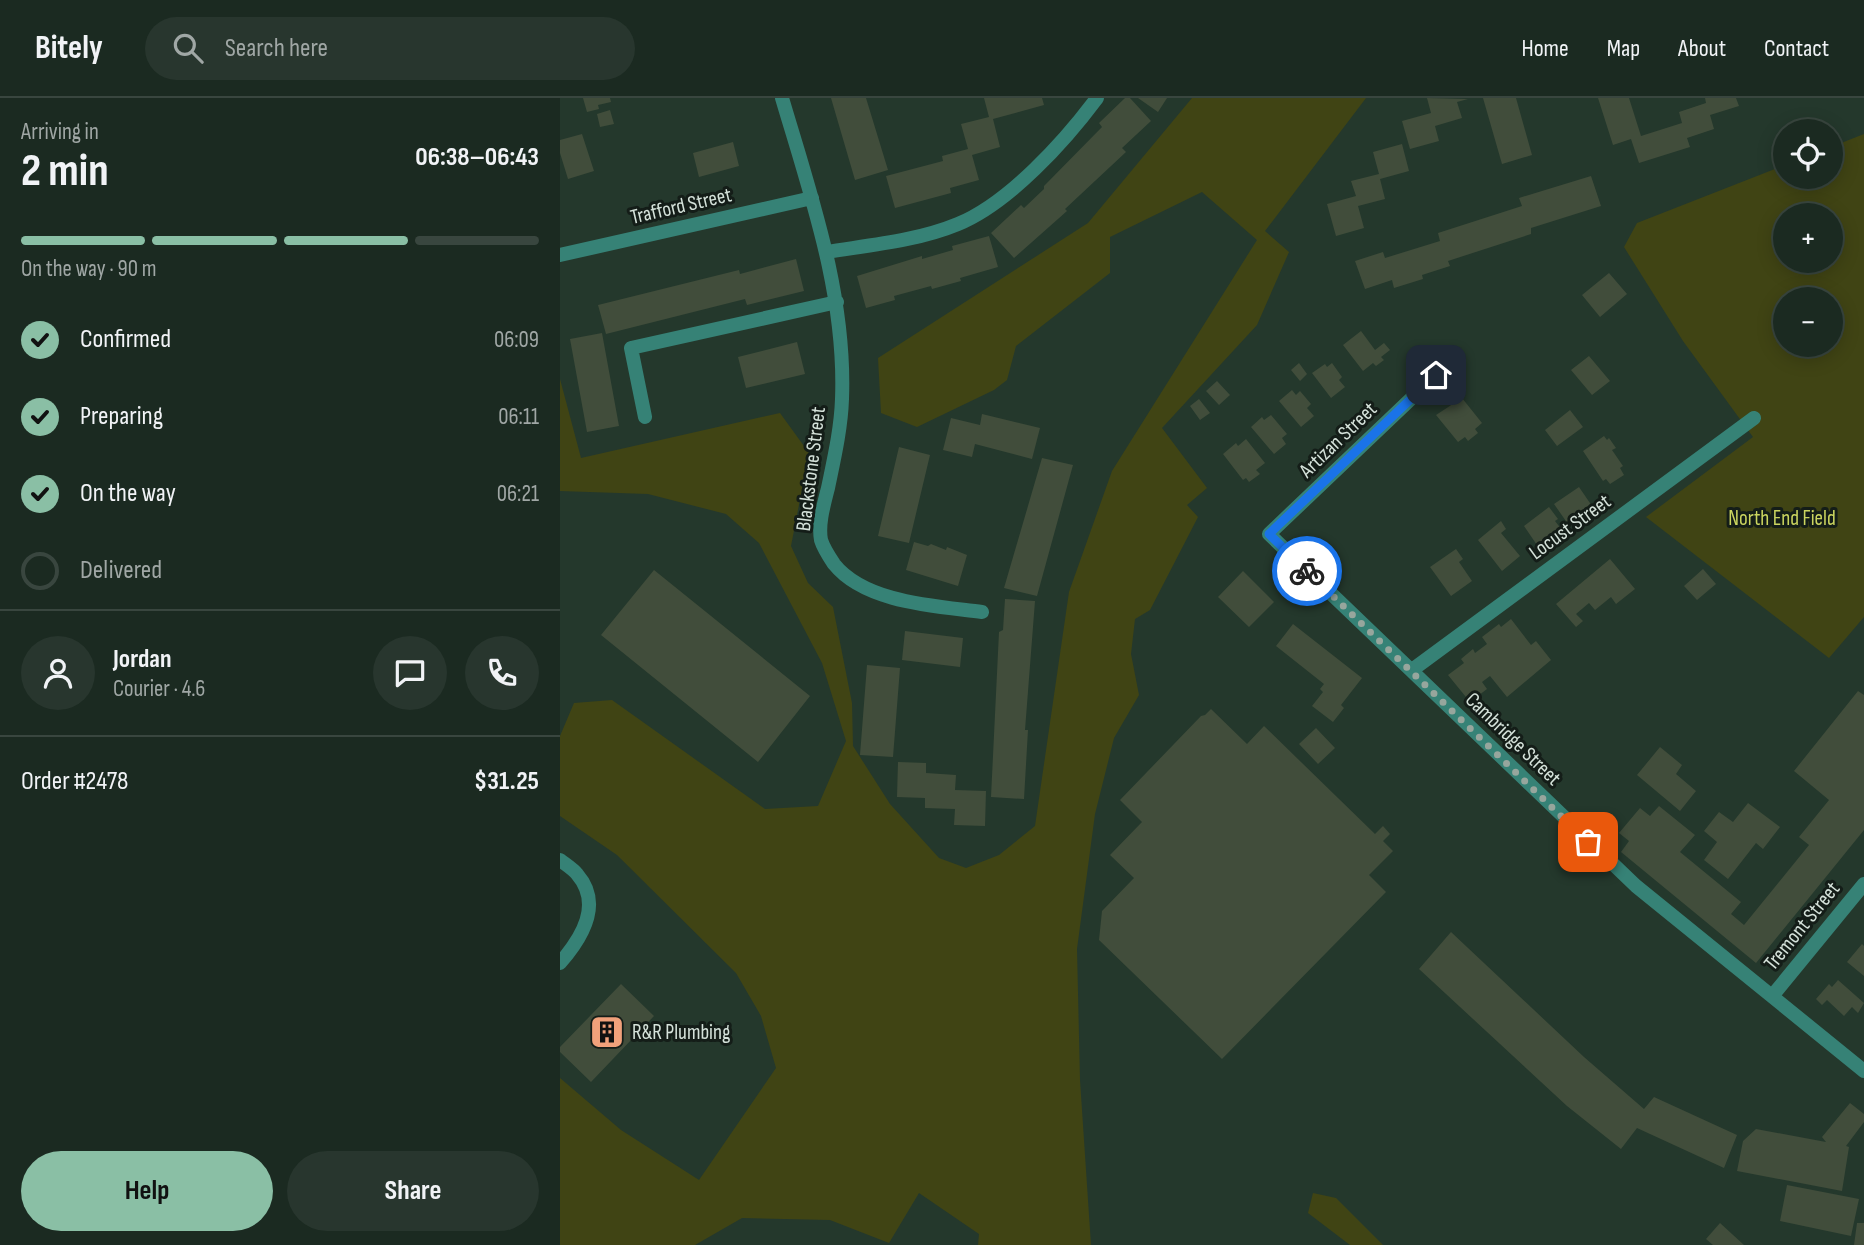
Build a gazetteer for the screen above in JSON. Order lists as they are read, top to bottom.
{
  "streets": {
    "street": [
      "Trafford Street",
      "Artizan Street",
      "Blackstone Street",
      "Locust Street",
      "Cambridge Street",
      "Tremont Street"
    ]
  },
  "crossings": [
    ["Trafford Street", "Blackstone Street"],
    ["Artizan Street", "Cambridge Street"],
    ["Locust Street", "Cambridge Street"],
    ["Cambridge Street", "Tremont Street"]
  ],
  "parks": ["North End Field"],
  "places": {
    "building": ["R&R Plumbing"]
  },
  "page": {
    "header": "Bitely",
    "search": "Search here",
    "nav": [
      "Home",
      "Map",
      "About",
      "Contact"
    ],
    "heading": ["2 min", "Arriving in", "06:38–06:43"],
    "panel": [
      "Jordan",
      "Courier · 4.6",
      "Order #2478",
      "$31.25"
    ],
    "map_buttons": ["+", "−"],
    "bar": "On the way · 90 m",
    "list": [
      ["Confirmed", "06:09"],
      ["Preparing", "06:11"],
      ["On the way", "06:21"],
      "Delivered"
    ],
    "buttons": ["Help", "Share"]
  }
}
